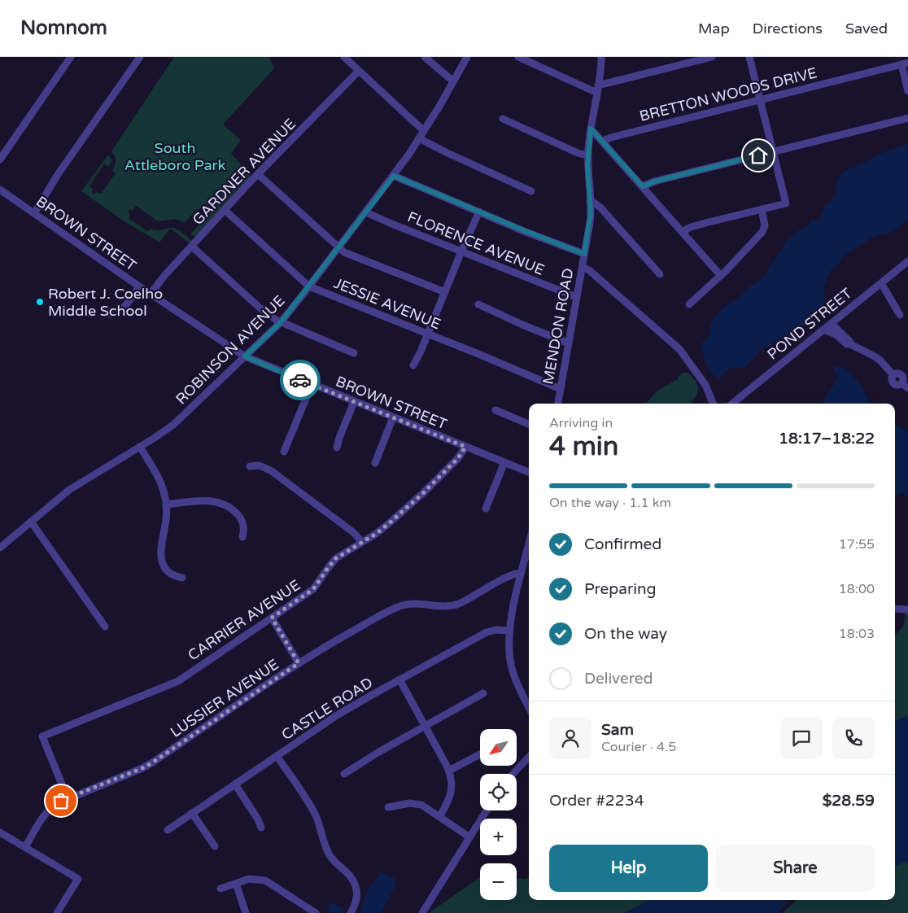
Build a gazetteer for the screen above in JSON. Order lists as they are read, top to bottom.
{
  "streets": {
    "street": [
      "BRETTON WOODS DRIVE",
      "GARDNER AVENUE",
      "BROWN STREET",
      "FLORENCE AVENUE",
      "JESSIE AVENUE",
      "POND STREET",
      "MENDON ROAD",
      "ROBINSON AVENUE",
      "CARRIER AVENUE",
      "LUSSIER AVENUE",
      "CASTLE ROAD"
    ]
  },
  "crossings": [
    ["GARDNER AVENUE", "BROWN STREET"],
    ["GARDNER AVENUE", "JESSIE AVENUE"],
    ["BROWN STREET", "ROBINSON AVENUE"],
    ["BROWN STREET", "CARRIER AVENUE"],
    ["FLORENCE AVENUE", "MENDON ROAD"],
    ["FLORENCE AVENUE", "ROBINSON AVENUE"],
    ["JESSIE AVENUE", "MENDON ROAD"],
    ["JESSIE AVENUE", "ROBINSON AVENUE"],
    ["CARRIER AVENUE", "LUSSIER AVENUE"]
  ],
  "parks": ["South Attleboro Park"],
  "places": ["Robert J. Coelho Middle School"],
  "north": "bottom left",
  "page": {
    "header": "Nomnom",
    "nav": ["Map", "Directions", "Saved"],
    "heading": ["4 min", "Arriving in", "18:17–18:22"],
    "panel": [
      "Sam",
      "Courier · 4.5",
      "Order #2234",
      "$28.59"
    ],
    "bar": "On the way · 1.1 km",
    "list": [
      ["Confirmed", "17:55"],
      ["Preparing", "18:00"],
      ["On the way", "18:03"],
      "Delivered"
    ],
    "map_buttons": ["+", "−"],
    "buttons": ["Help", "Share"]
  }
}
